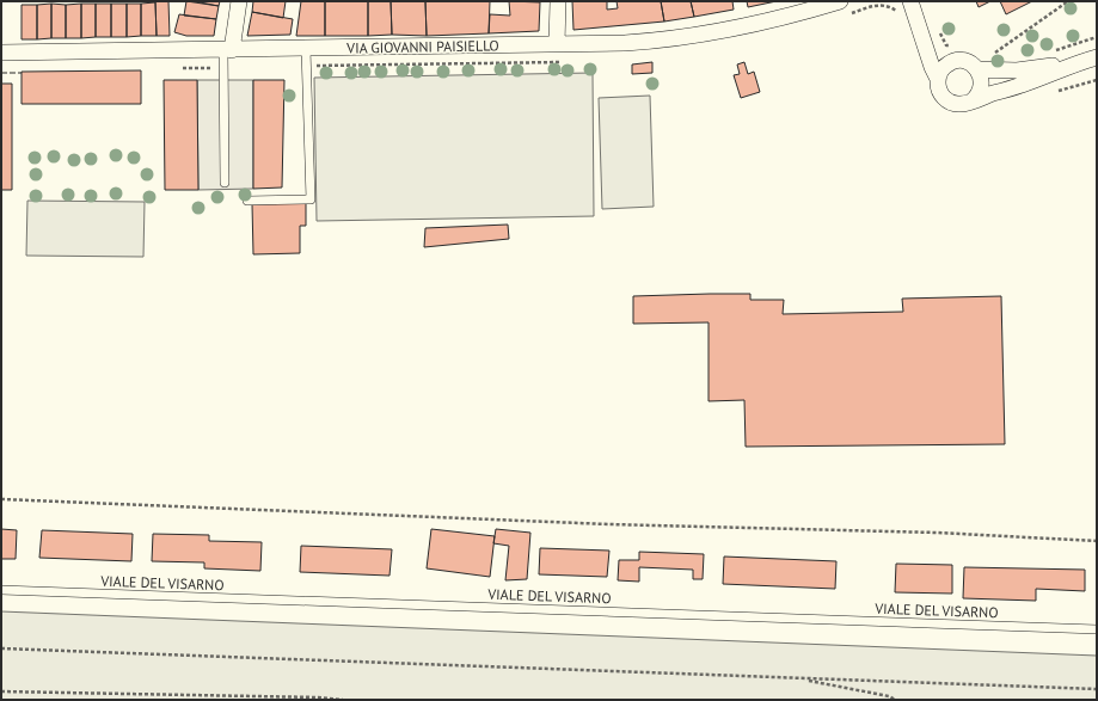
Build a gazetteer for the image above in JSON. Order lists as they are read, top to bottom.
{
  "streets": {
    "street": ["VIA GIOVANNI PAISIELLO"],
    "lane": ["VIALE DEL VISARNO"]
  }
}
